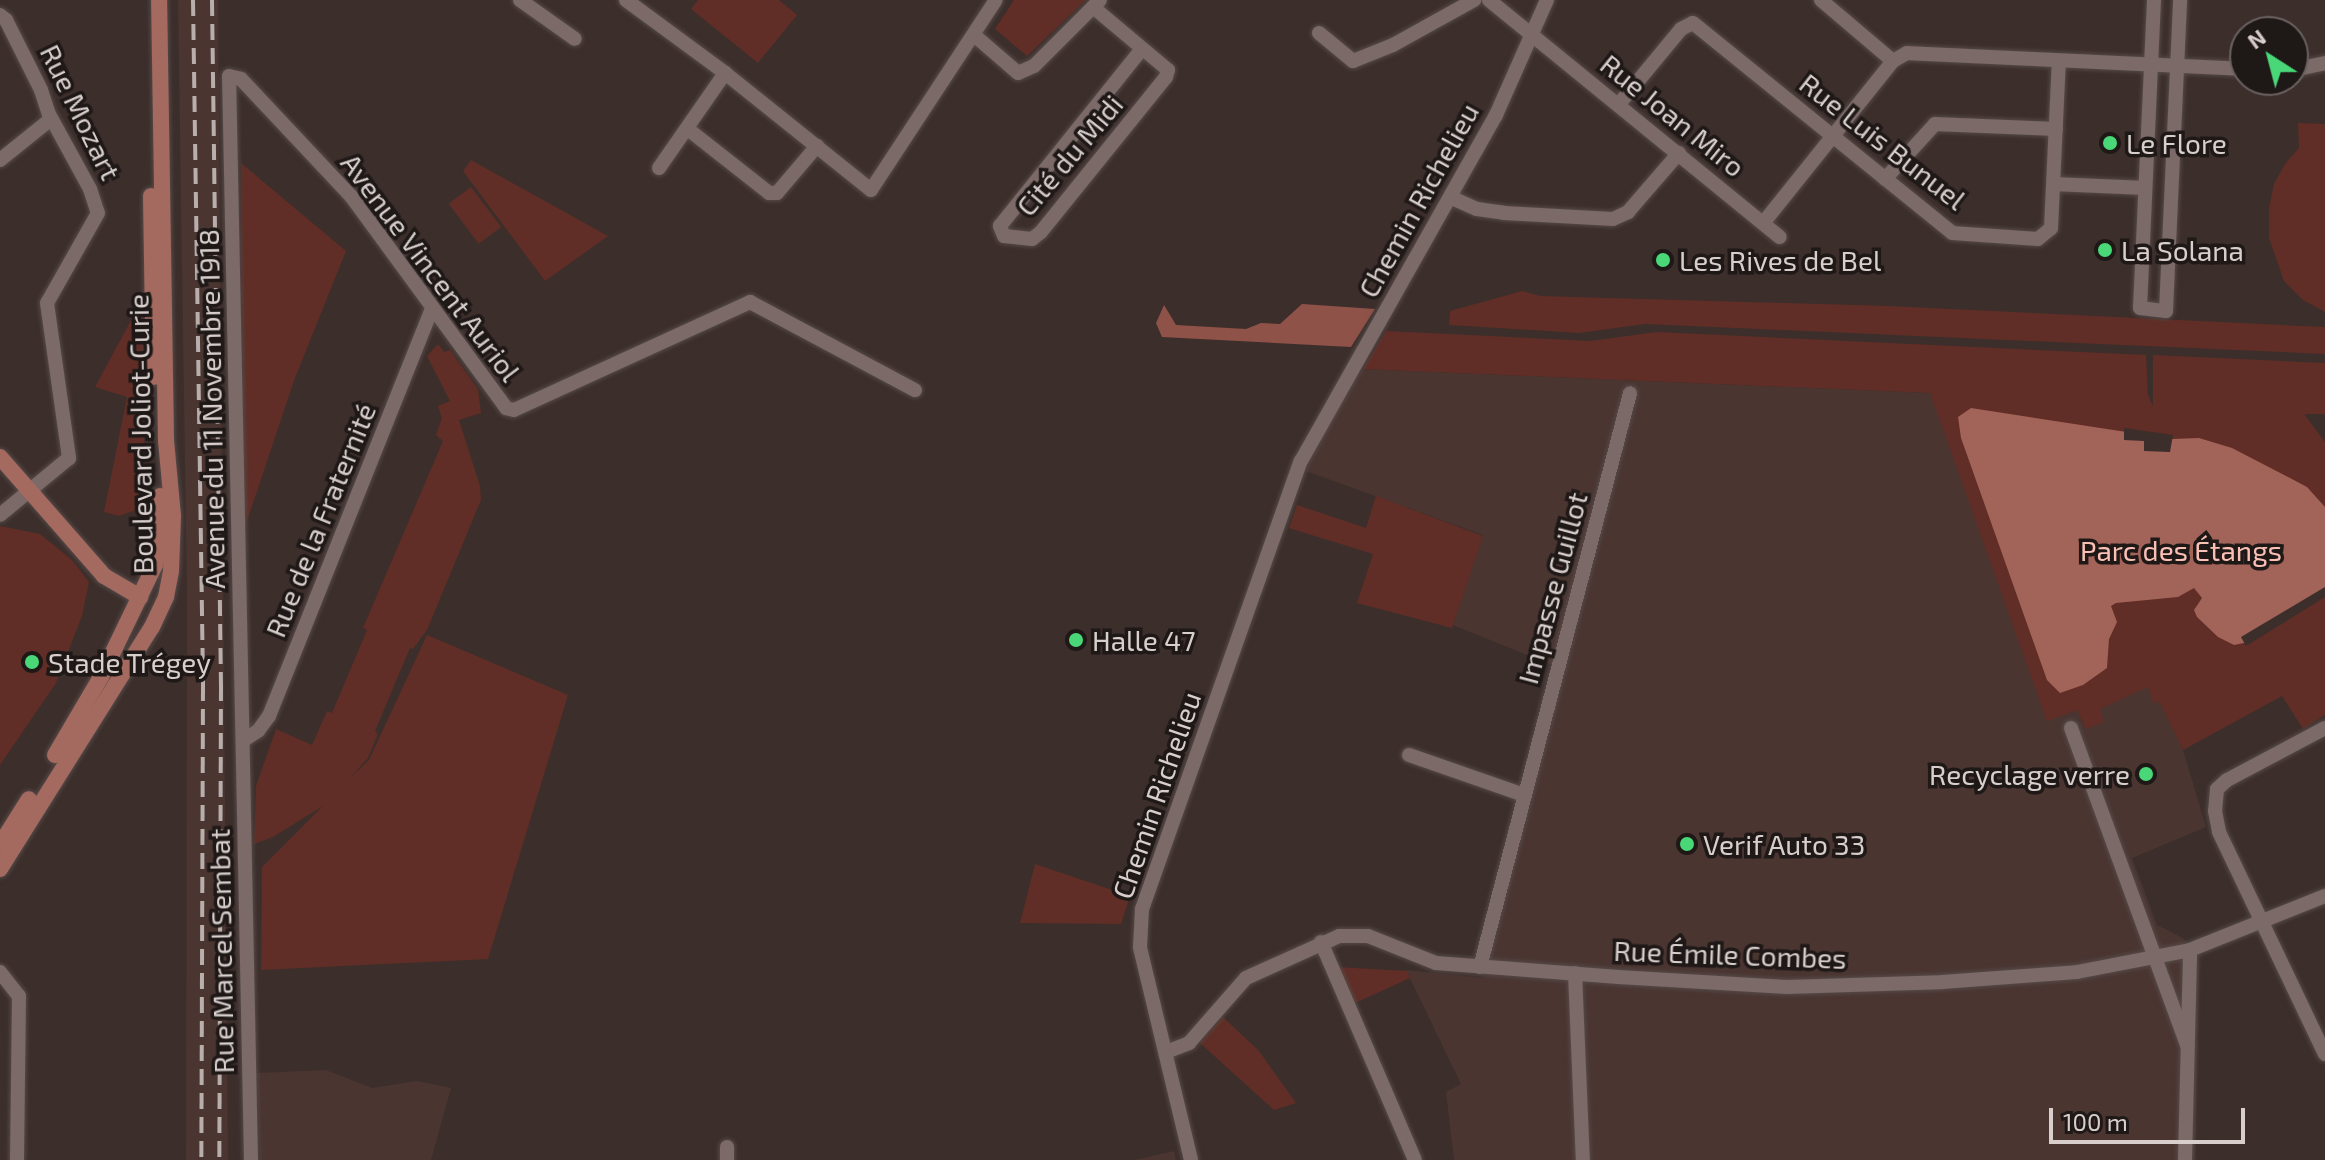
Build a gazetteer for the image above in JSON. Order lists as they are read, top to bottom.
{
  "streets": {
    "main road": ["Boulevard Joliot-Curie"],
    "street": [
      "Rue Mozart",
      "Rue Joan Miro",
      "Rue Luis Bunuel",
      "Cité du Midi",
      "Chemin Richelieu",
      "Avenue Vincent Auriol",
      "Avenue du 11 Novembre 1918",
      "Rue de la Fraternité",
      "Impasse Guillot",
      "Rue Marcel Sembat",
      "Rue Émile Combes"
    ]
  },
  "crossings": [
    ["Rue Joan Miro", "Rue Luis Bunuel"],
    ["Rue Joan Miro", "Chemin Richelieu"],
    ["Chemin Richelieu", "Rue Émile Combes"],
    ["Avenue Vincent Auriol", "Avenue du 11 Novembre 1918"],
    ["Avenue Vincent Auriol", "Rue de la Fraternité"],
    ["Avenue du 11 Novembre 1918", "Rue de la Fraternité"],
    ["Avenue du 11 Novembre 1918", "Rue Marcel Sembat"],
    ["Rue de la Fraternité", "Rue Marcel Sembat"],
    ["Impasse Guillot", "Rue Émile Combes"]
  ],
  "parks": ["Parc des Étangs"],
  "places": [
    "Le Flore",
    "La Solana",
    "Les Rives de Bel",
    "Halle 47",
    "Stade Trégey",
    "Recyclage verre",
    "Verif Auto 33"
  ],
  "scale_bar": "100 m",
  "north": "top left"
}
